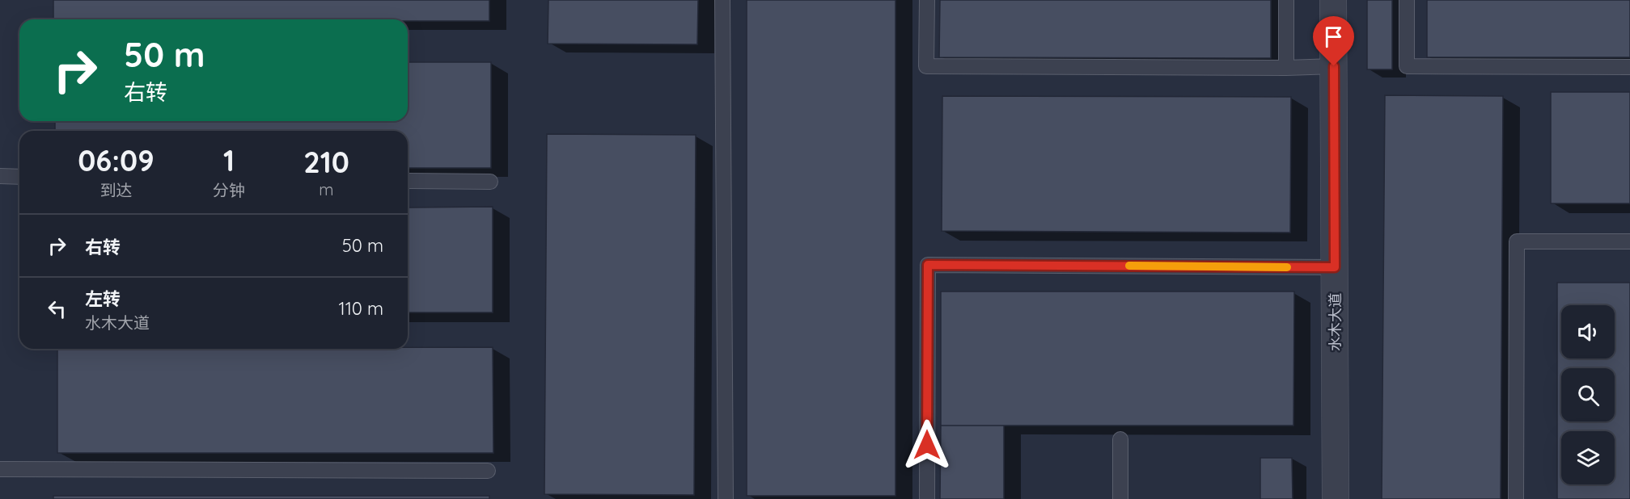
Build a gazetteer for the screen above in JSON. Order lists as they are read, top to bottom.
{
  "streets": {
    "street": ["水木大道"]
  },
  "page": {
    "turn": ["50 m", "右转"],
    "eta": [
      "06:09",
      "到达",
      "1",
      "分钟",
      "210",
      "m"
    ],
    "list": [
      {
        "name": "右转",
        "value": "50 m"
      },
      {
        "name": "左转",
        "note": "水木大道",
        "value": "110 m"
      }
    ]
  }
}
